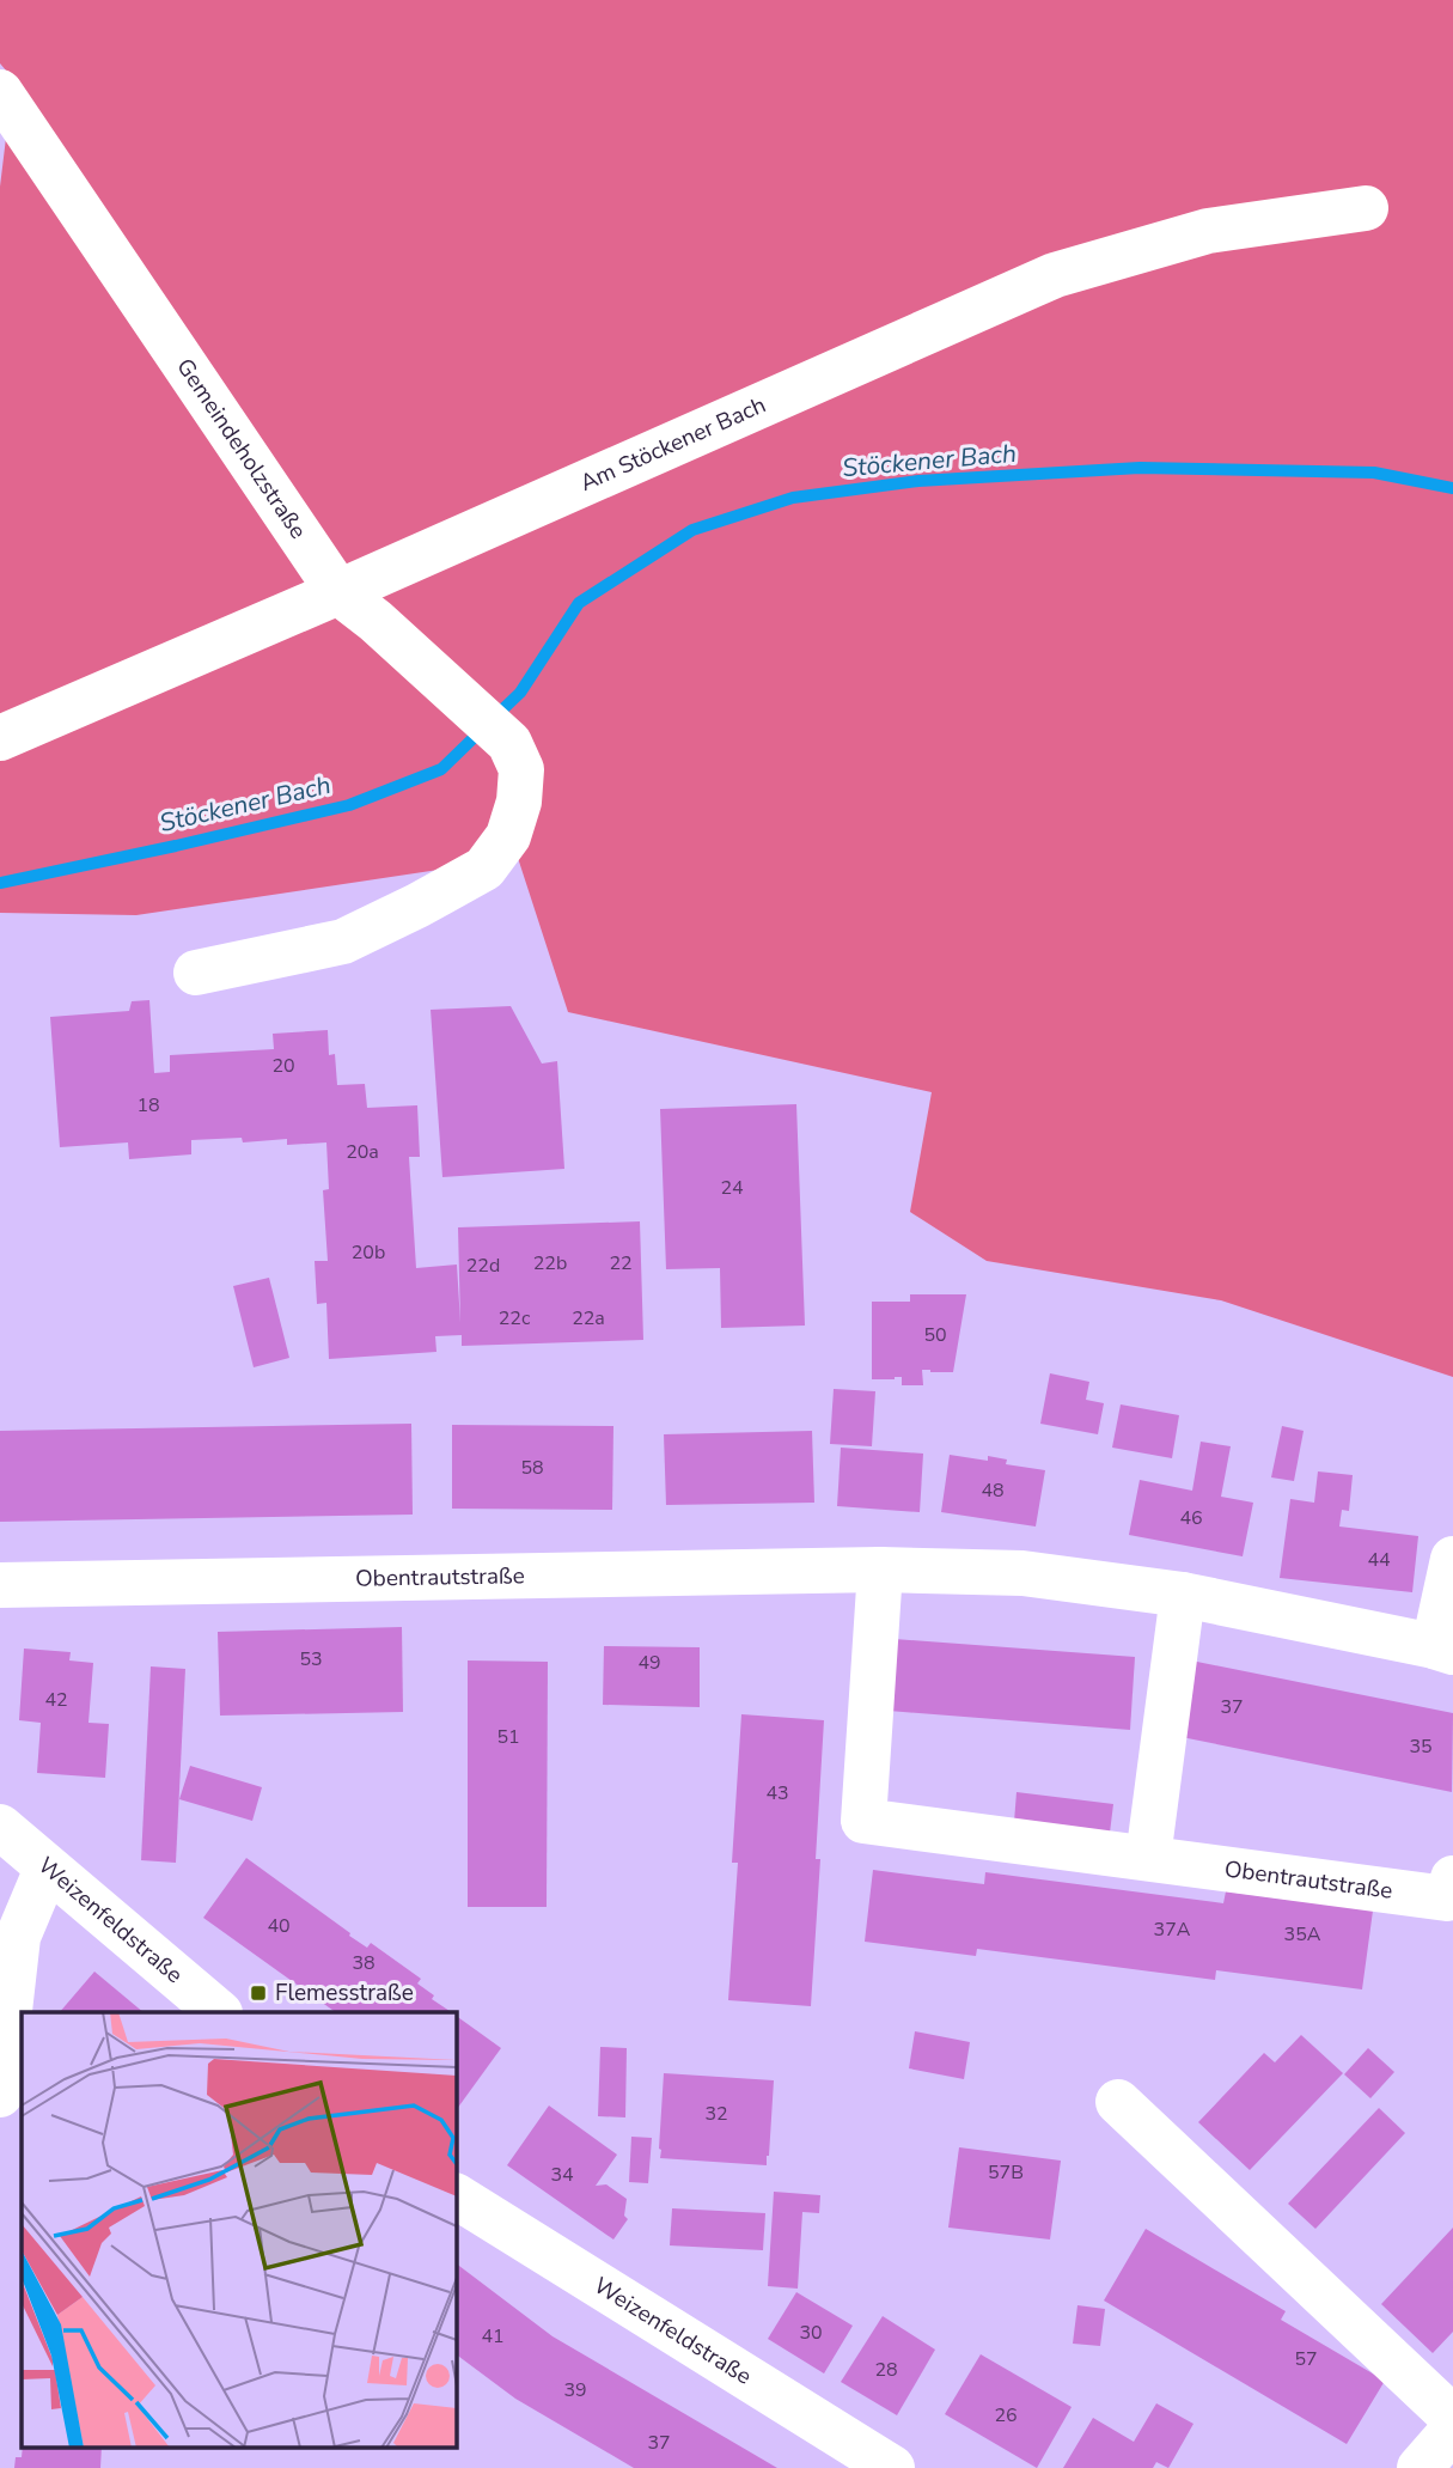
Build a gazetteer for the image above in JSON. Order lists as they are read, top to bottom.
{
  "streets": {
    "street": [
      "Am Stöckener Bach",
      "Gemeindeholzstraße",
      "Obentrautstraße",
      "Weizenfeldstraße"
    ]
  },
  "crossings": [
    ["Am Stöckener Bach", "Gemeindeholzstraße"]
  ],
  "water": ["Stöckener Bach"],
  "places": {
    "transit": ["Flemesstraße"]
  },
  "house_numbers": [
    "20",
    "18",
    "20a",
    "24",
    "20b",
    "22b",
    "22",
    "22d",
    "22c",
    "22a",
    "50",
    "58",
    "48",
    "46",
    "44",
    "53",
    "49",
    "42",
    "37",
    "51",
    "35",
    "43",
    "40",
    "37A",
    "35A",
    "38",
    "32",
    "57B",
    "34",
    "30",
    "41",
    "57",
    "28",
    "39",
    "26",
    "37"
  ]
}
